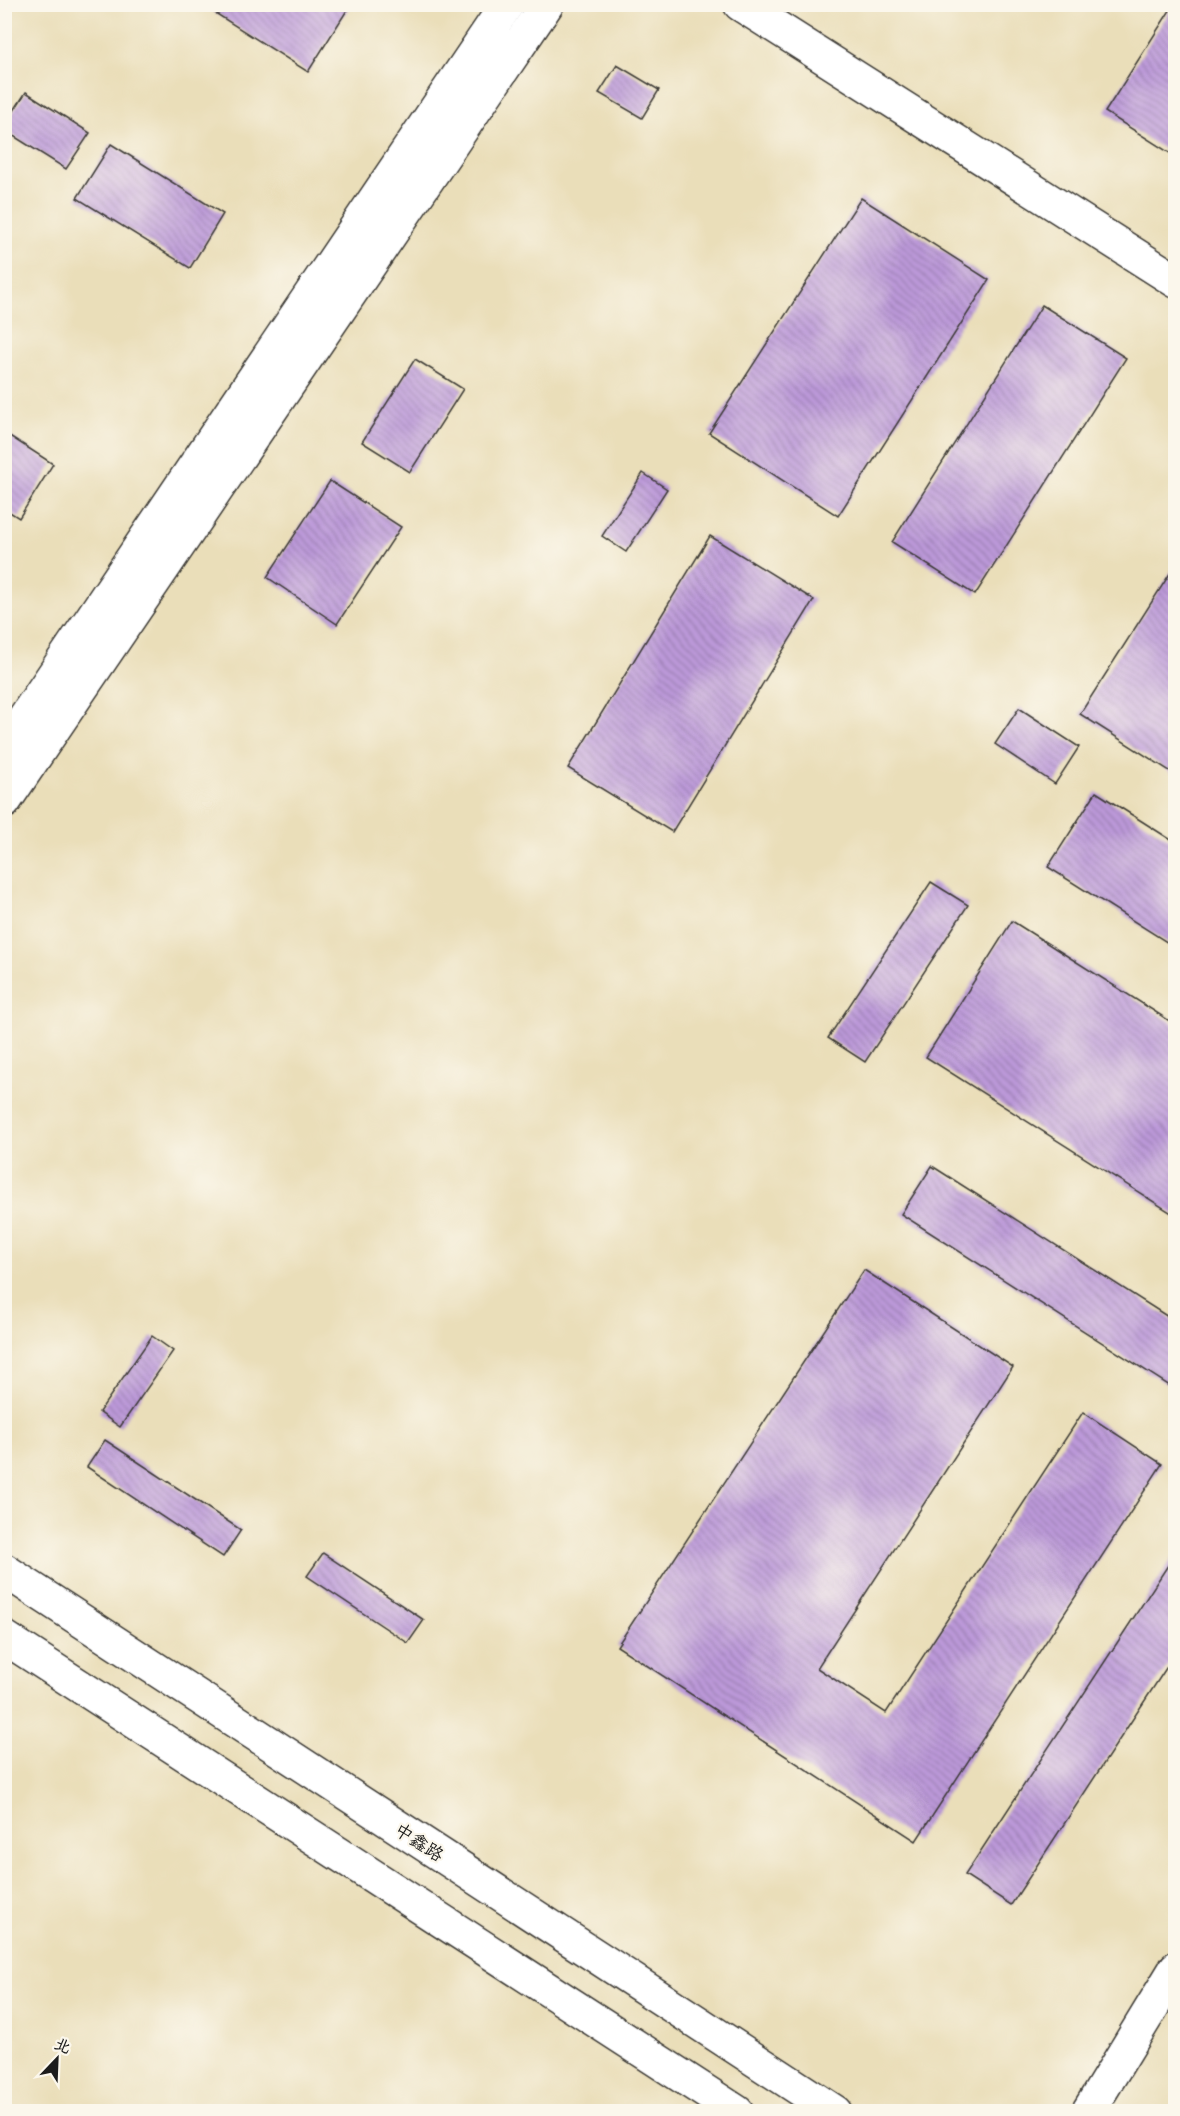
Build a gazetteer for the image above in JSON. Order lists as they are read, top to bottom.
{
  "streets": {
    "street": ["中鑫路"]
  },
  "north": "top right"
}
